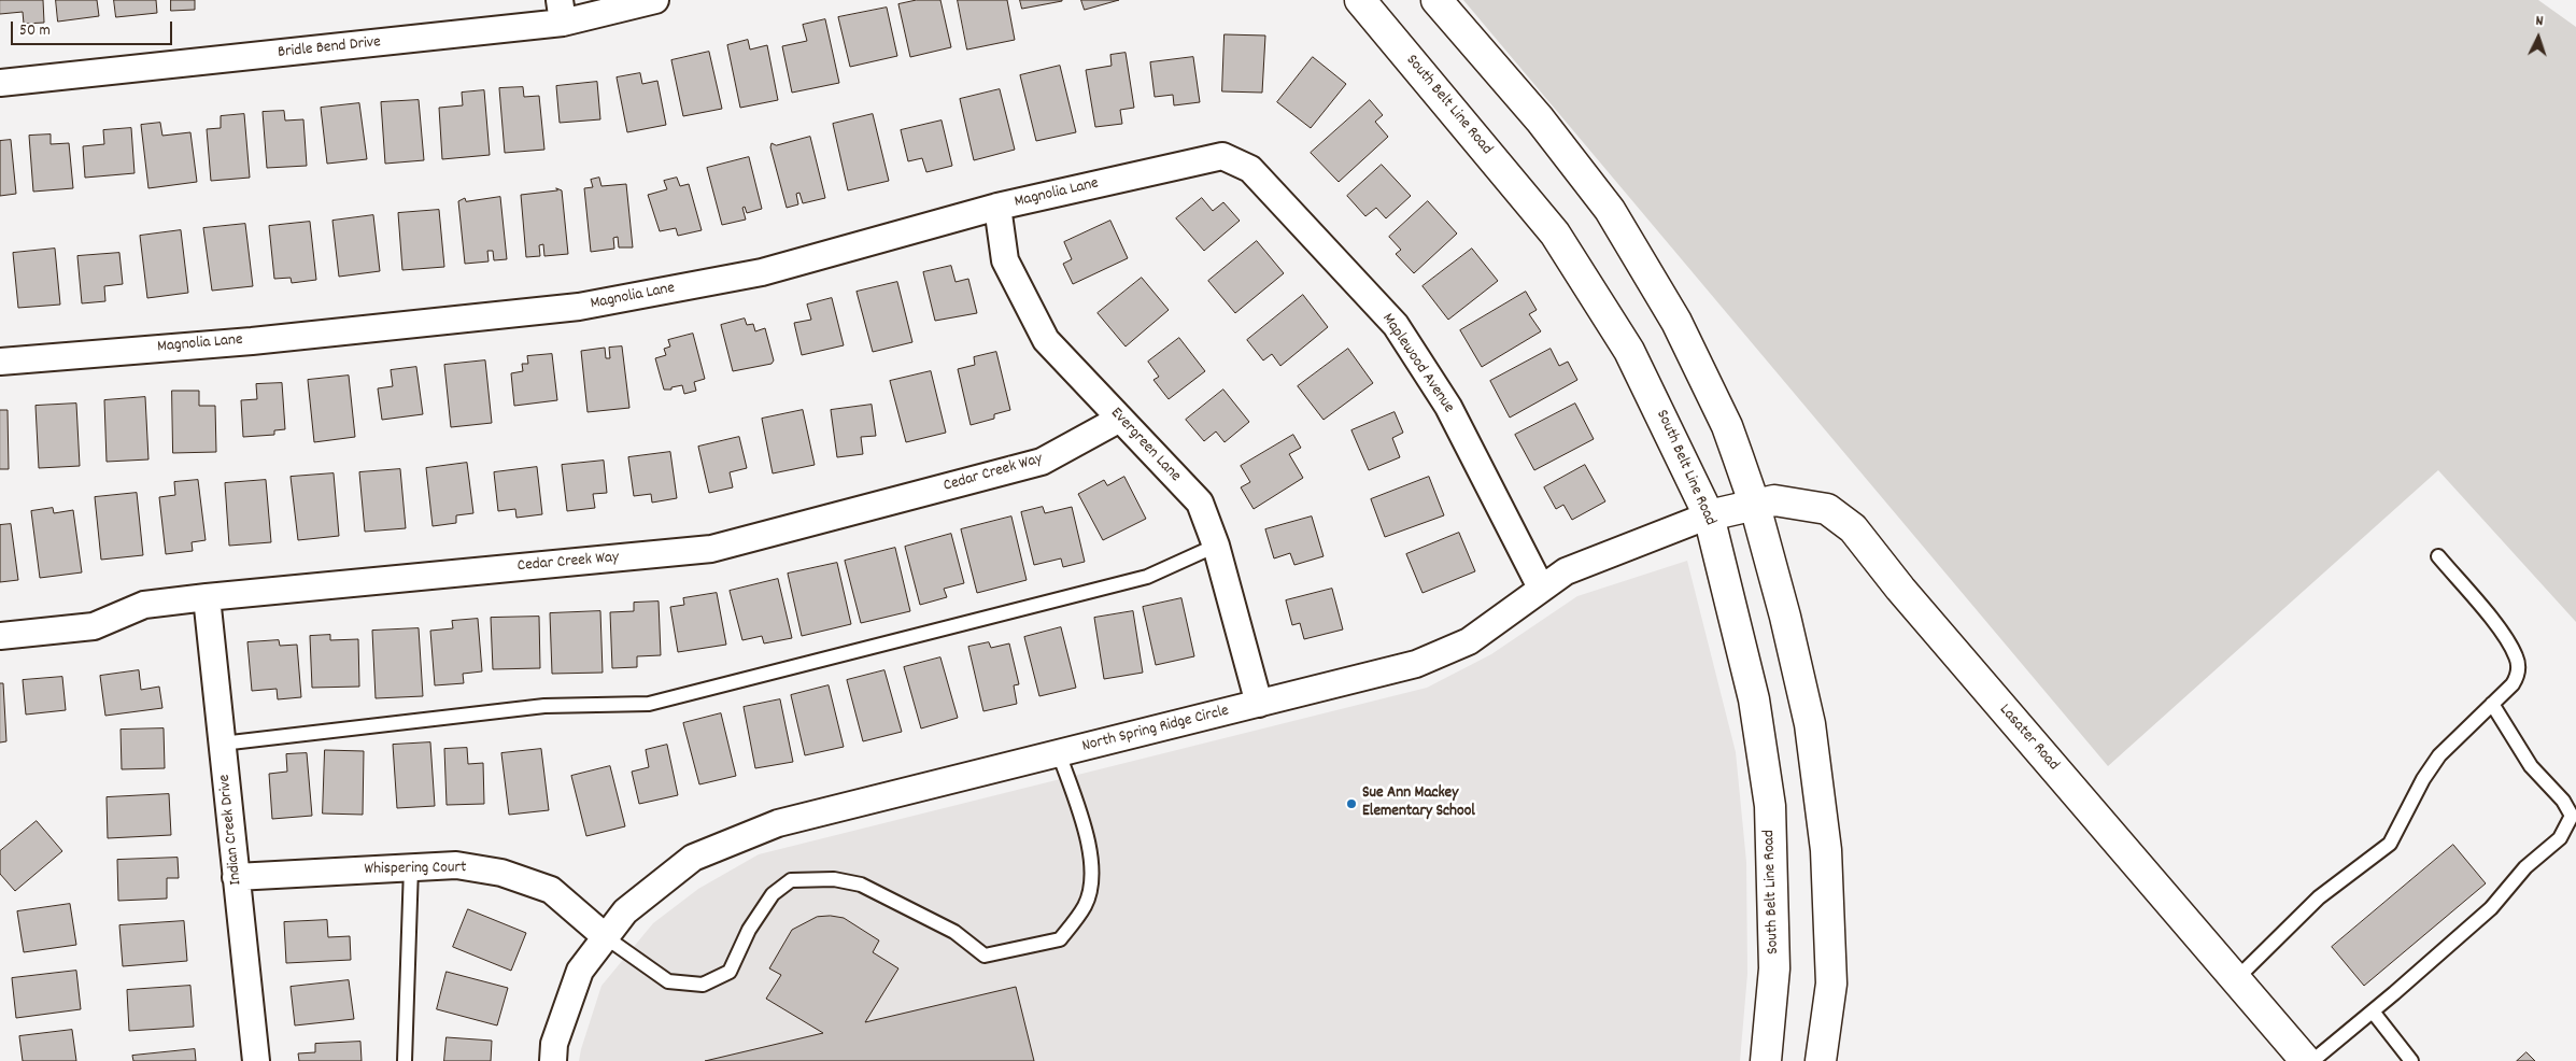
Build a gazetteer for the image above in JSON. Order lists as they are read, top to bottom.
{
  "streets": {
    "main road": ["South Belt Line Road", "Lasater Road"],
    "street": [
      "Bridle Bend Drive",
      "Magnolia Lane",
      "Maplewood Avenue",
      "Evergreen Lane",
      "Cedar Creek Way",
      "North Spring Ridge Circle",
      "Indian Creek Drive",
      "Whispering Court"
    ]
  },
  "crossings": [
    ["South Belt Line Road", "North Spring Ridge Circle"],
    ["South Belt Line Road", "Lasater Road"],
    ["Magnolia Lane", "Maplewood Avenue"],
    ["Magnolia Lane", "Evergreen Lane"],
    ["Maplewood Avenue", "North Spring Ridge Circle"],
    ["Evergreen Lane", "Cedar Creek Way"],
    ["Evergreen Lane", "North Spring Ridge Circle"],
    ["Cedar Creek Way", "Indian Creek Drive"],
    ["North Spring Ridge Circle", "Lasater Road"],
    ["North Spring Ridge Circle", "Whispering Court"],
    ["Indian Creek Drive", "Whispering Court"]
  ],
  "places": ["Sue Ann Mackey Elementary School"],
  "scale_bar": "50 m",
  "north": "top"
}
